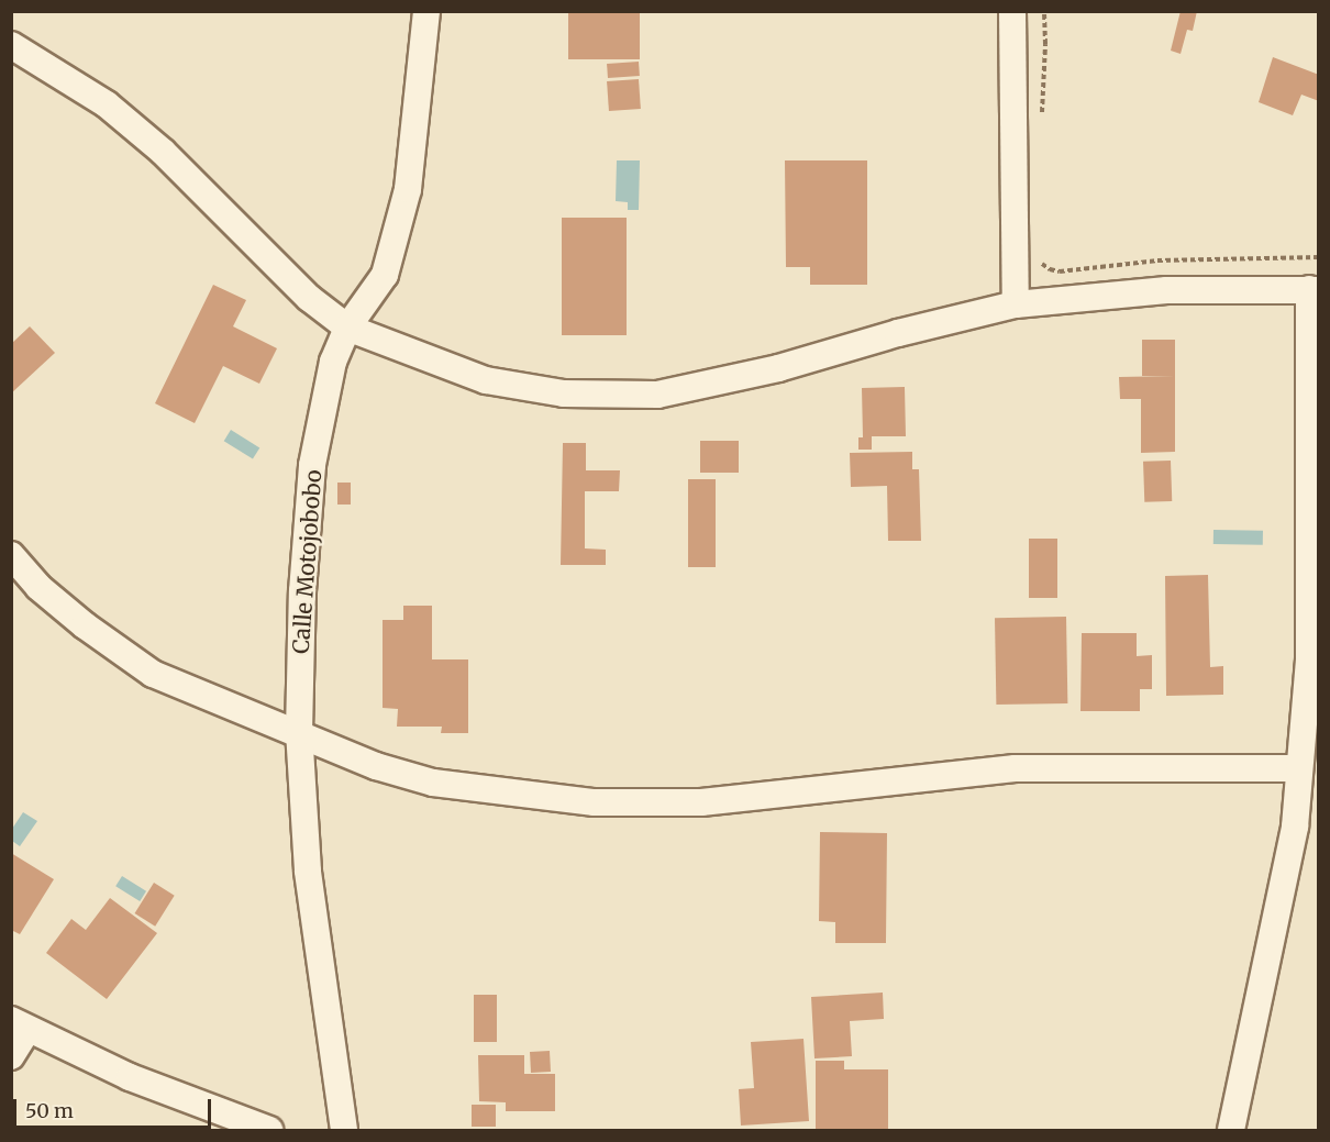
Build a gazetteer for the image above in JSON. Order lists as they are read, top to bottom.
{
  "streets": {
    "street": ["Calle Motojobobo"]
  },
  "scale_bar": "50 m"
}
